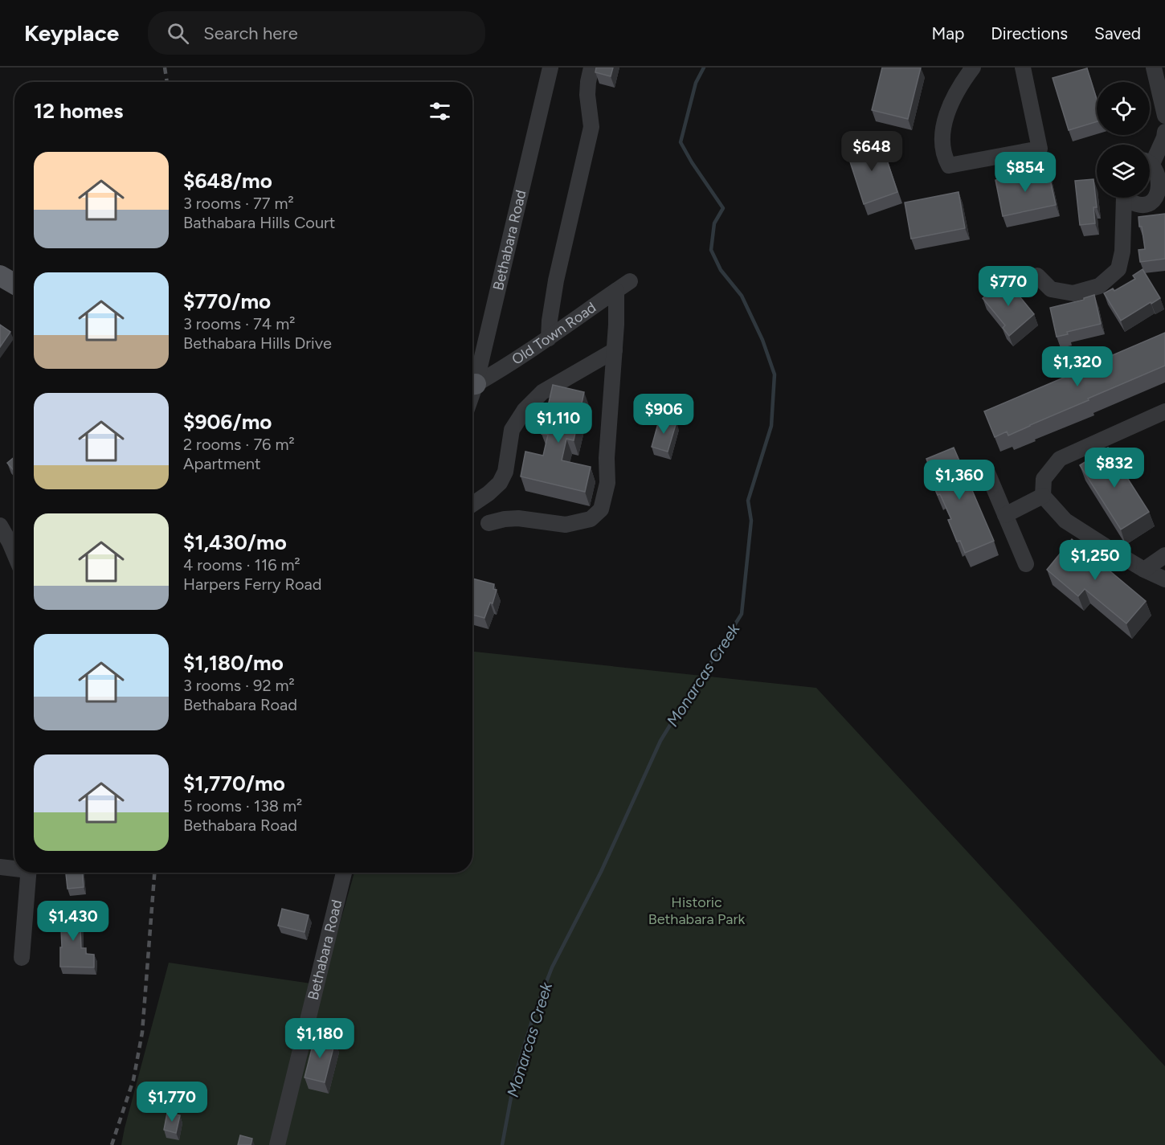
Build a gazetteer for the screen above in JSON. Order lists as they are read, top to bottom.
{
  "streets": {
    "street": ["Bethabara Road", "Old Town Road"]
  },
  "water": ["Monarcas Creek"],
  "parks": ["Historic Bethabara Park"],
  "page": {
    "header": "Keyplace",
    "search": "Search here",
    "nav": ["Map", "Directions", "Saved"],
    "heading": "12 homes",
    "price": [
      "$648",
      "$854",
      "$770",
      "$1,320",
      "$906",
      "$1,110",
      "$832",
      "$1,360",
      "$1,250",
      "$1,430",
      "$1,180",
      "$1,770"
    ],
    "list": [
      {
        "name": "$648/mo",
        "note": "3 rooms · 77 m² · Bathabara Hills Court"
      },
      {
        "name": "$770/mo",
        "note": "3 rooms · 74 m² · Bethabara Hills Drive"
      },
      {
        "name": "$906/mo",
        "note": "2 rooms · 76 m² · Apartment"
      },
      {
        "name": "$1,430/mo",
        "note": "4 rooms · 116 m² · Harpers Ferry Road"
      },
      {
        "name": "$1,180/mo",
        "note": "3 rooms · 92 m² · Bethabara Road"
      },
      {
        "name": "$1,770/mo",
        "note": "5 rooms · 138 m² · Bethabara Road"
      }
    ]
  }
}
